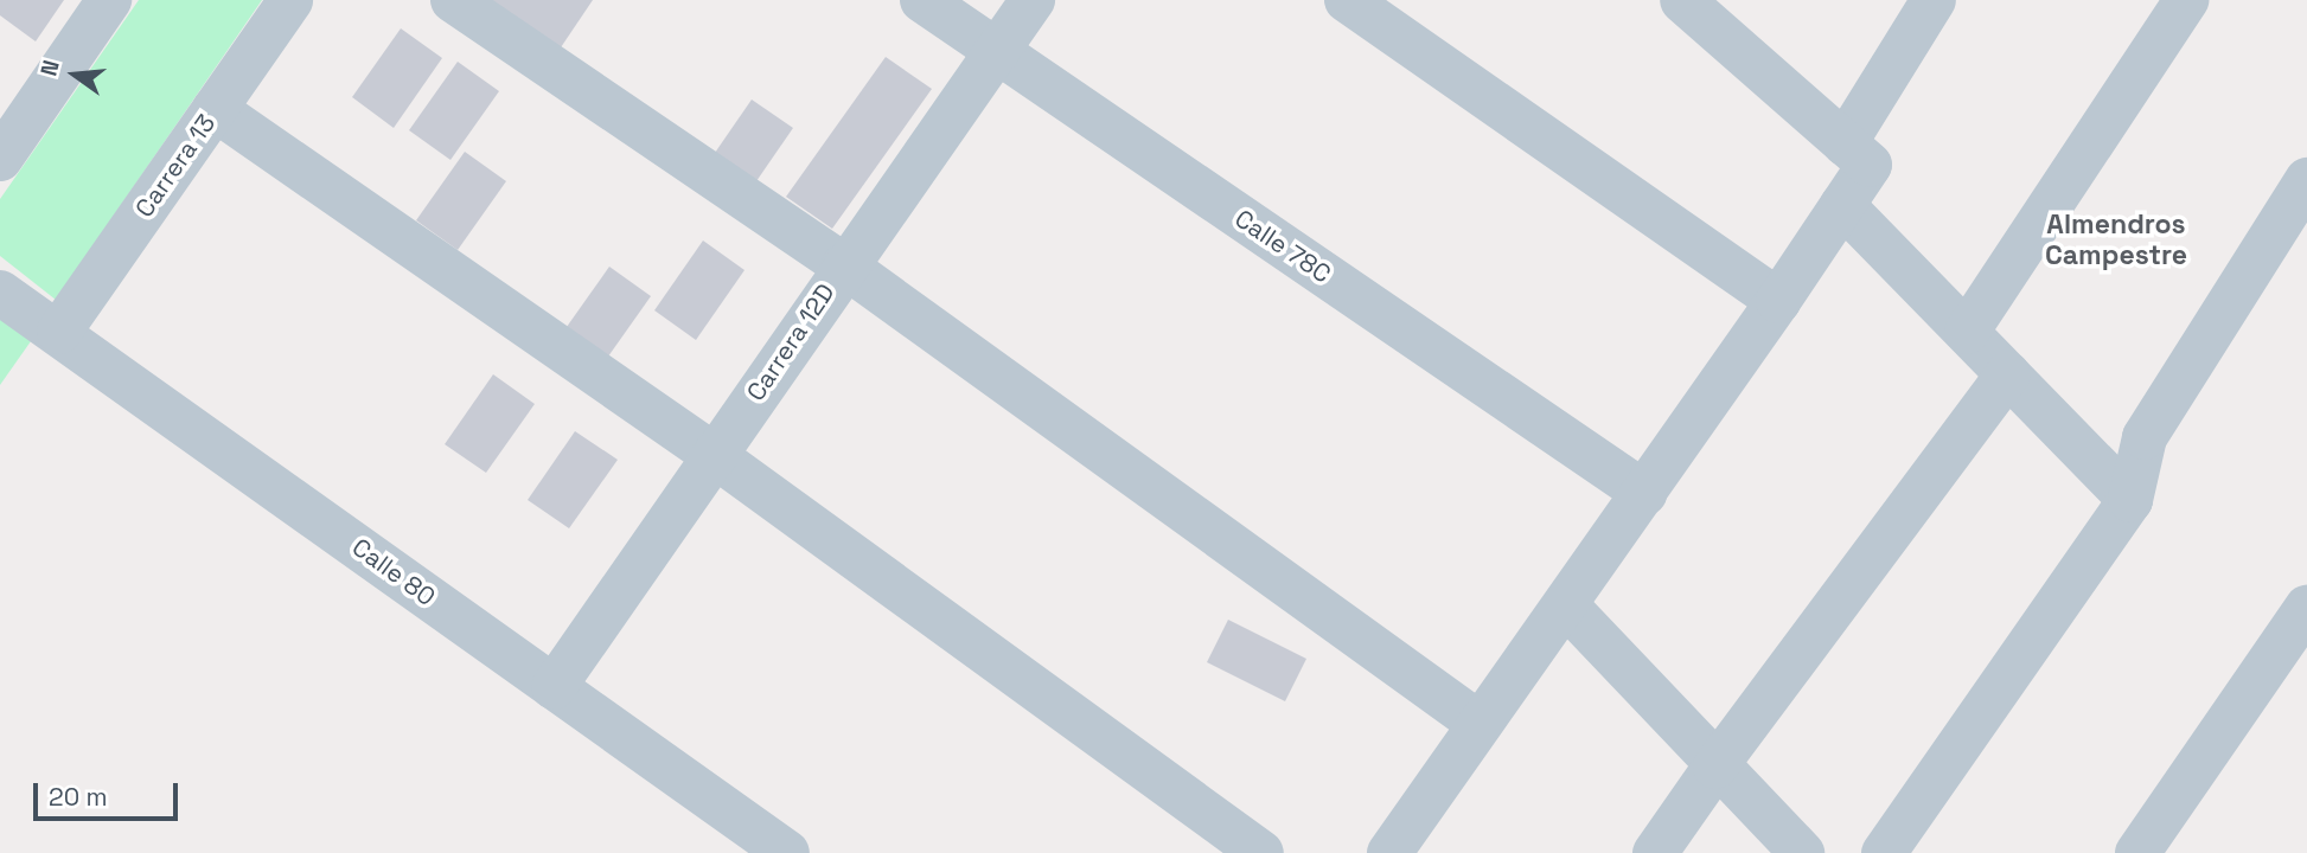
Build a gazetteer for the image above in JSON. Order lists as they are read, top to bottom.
{
  "streets": {
    "street": [
      "Carrera 13",
      "Calle 78C",
      "Carrera 12D",
      "Calle 80"
    ]
  },
  "crossings": [
    ["Carrera 13", "Calle 80"],
    ["Calle 78C", "Carrera 12D"],
    ["Carrera 12D", "Calle 80"]
  ],
  "districts": ["Almendros Campestre"],
  "scale_bar": "20 m",
  "north": "left"
}
